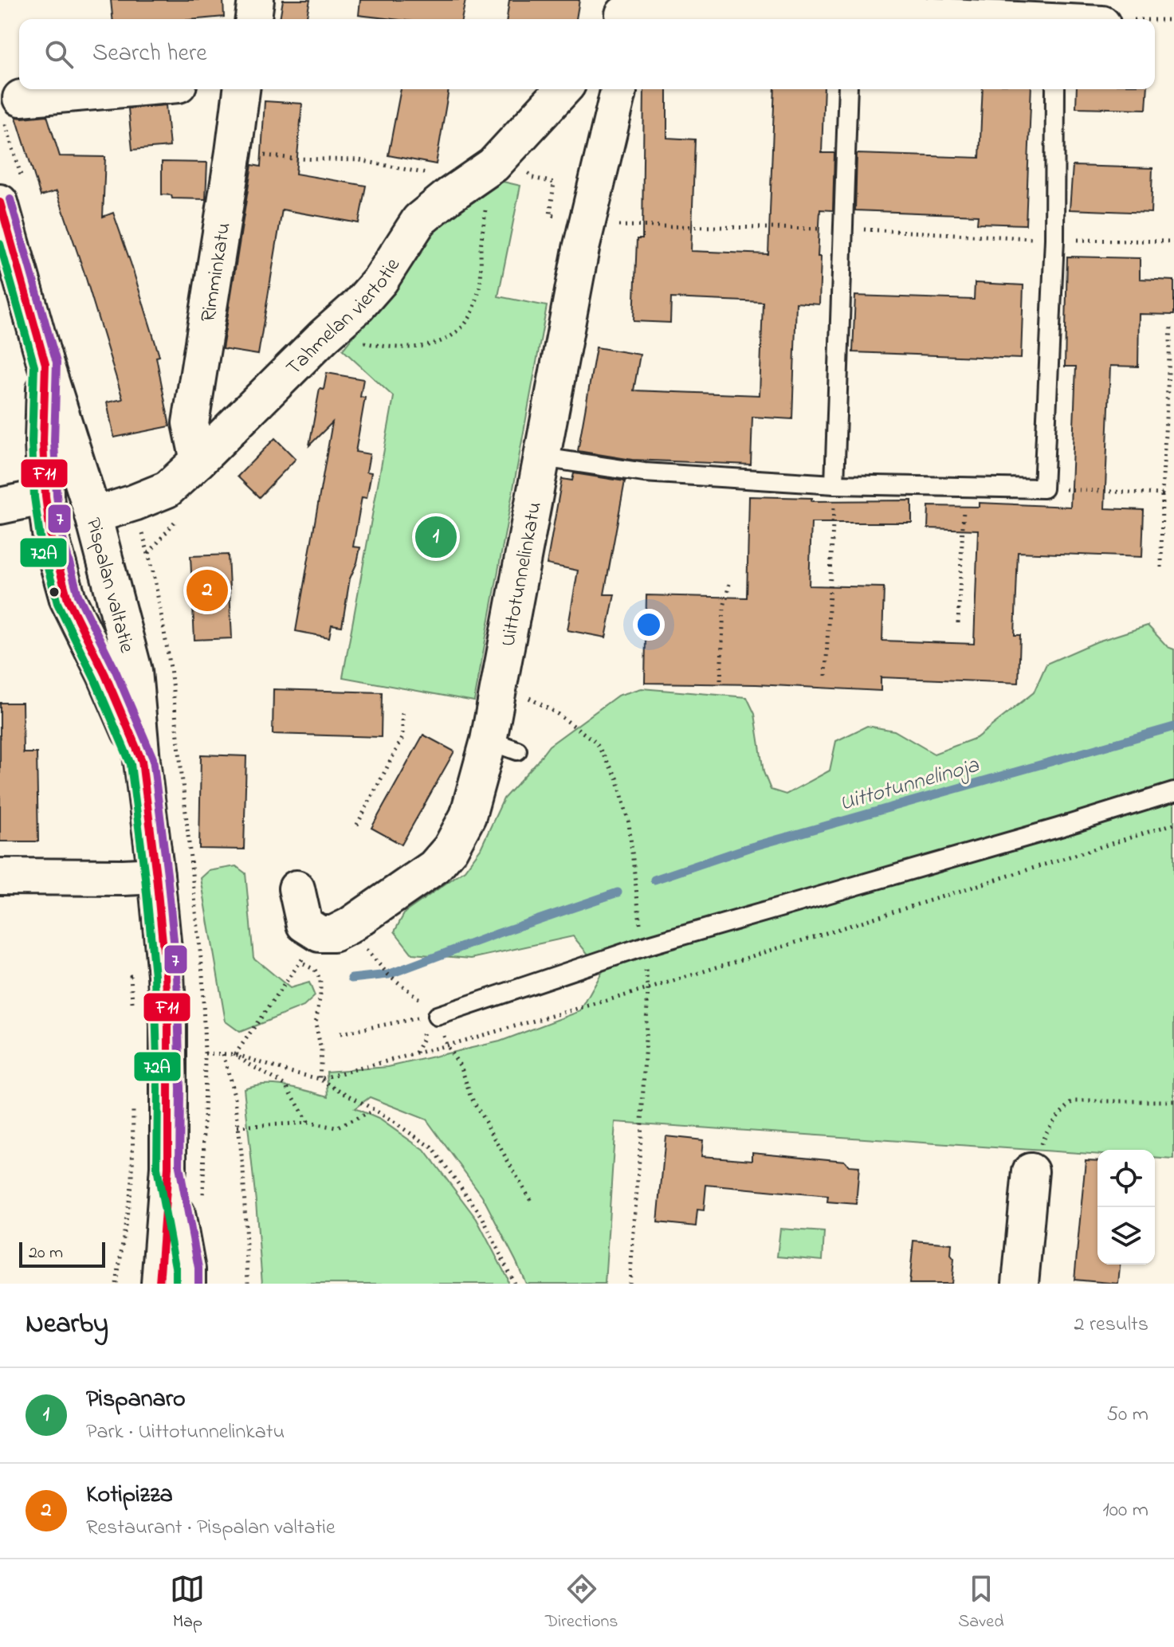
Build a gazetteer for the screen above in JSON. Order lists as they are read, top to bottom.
{
  "streets": {
    "street": [
      "Rimminkatu",
      "Tahmelan viertotie",
      "Uittotunnelinkatu",
      "Pispalan valtatie"
    ]
  },
  "crossings": [
    ["Rimminkatu", "Tahmelan viertotie"],
    ["Tahmelan viertotie", "Pispalan valtatie"]
  ],
  "water": ["Uittotunnelinoja"],
  "lines": ["transit line 7", "transit line F11", "transit line 72A"],
  "scale_bar": "20 m",
  "page": {
    "search": "Search here",
    "pins": ["1", "2"],
    "scale": "20 m",
    "heading": ["Nearby", "2 results"],
    "list": [
      {
        "mark": "1",
        "name": "Pispanaro",
        "note": "Park · Uittotunnelinkatu",
        "value": "50 m"
      },
      {
        "mark": "2",
        "name": "Kotipizza",
        "note": "Restaurant · Pispalan valtatie",
        "value": "100 m"
      }
    ],
    "nav": ["Map", "Directions", "Saved"]
  }
}
